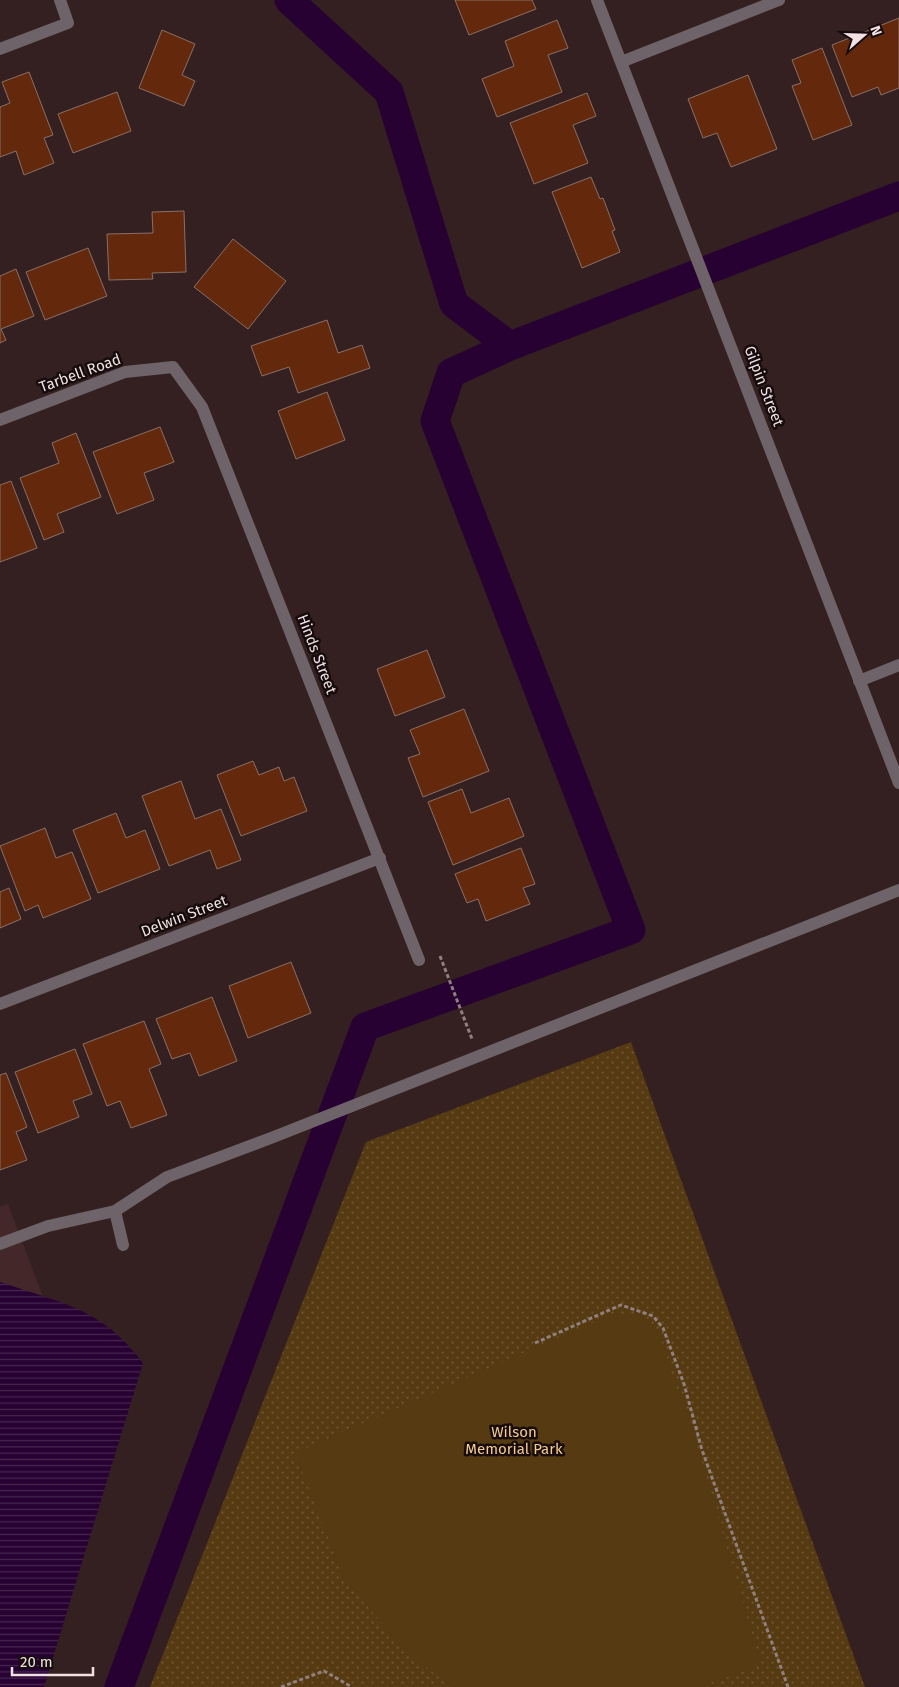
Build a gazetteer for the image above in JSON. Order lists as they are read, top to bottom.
{
  "streets": {
    "street": [
      "Tarbell Road",
      "Gilpin Street",
      "Hinds Street",
      "Delwin Street"
    ]
  },
  "crossings": [
    ["Tarbell Road", "Hinds Street"],
    ["Hinds Street", "Delwin Street"]
  ],
  "parks": ["Wilson Memorial Park"],
  "scale_bar": "20 m",
  "north": "right"
}
